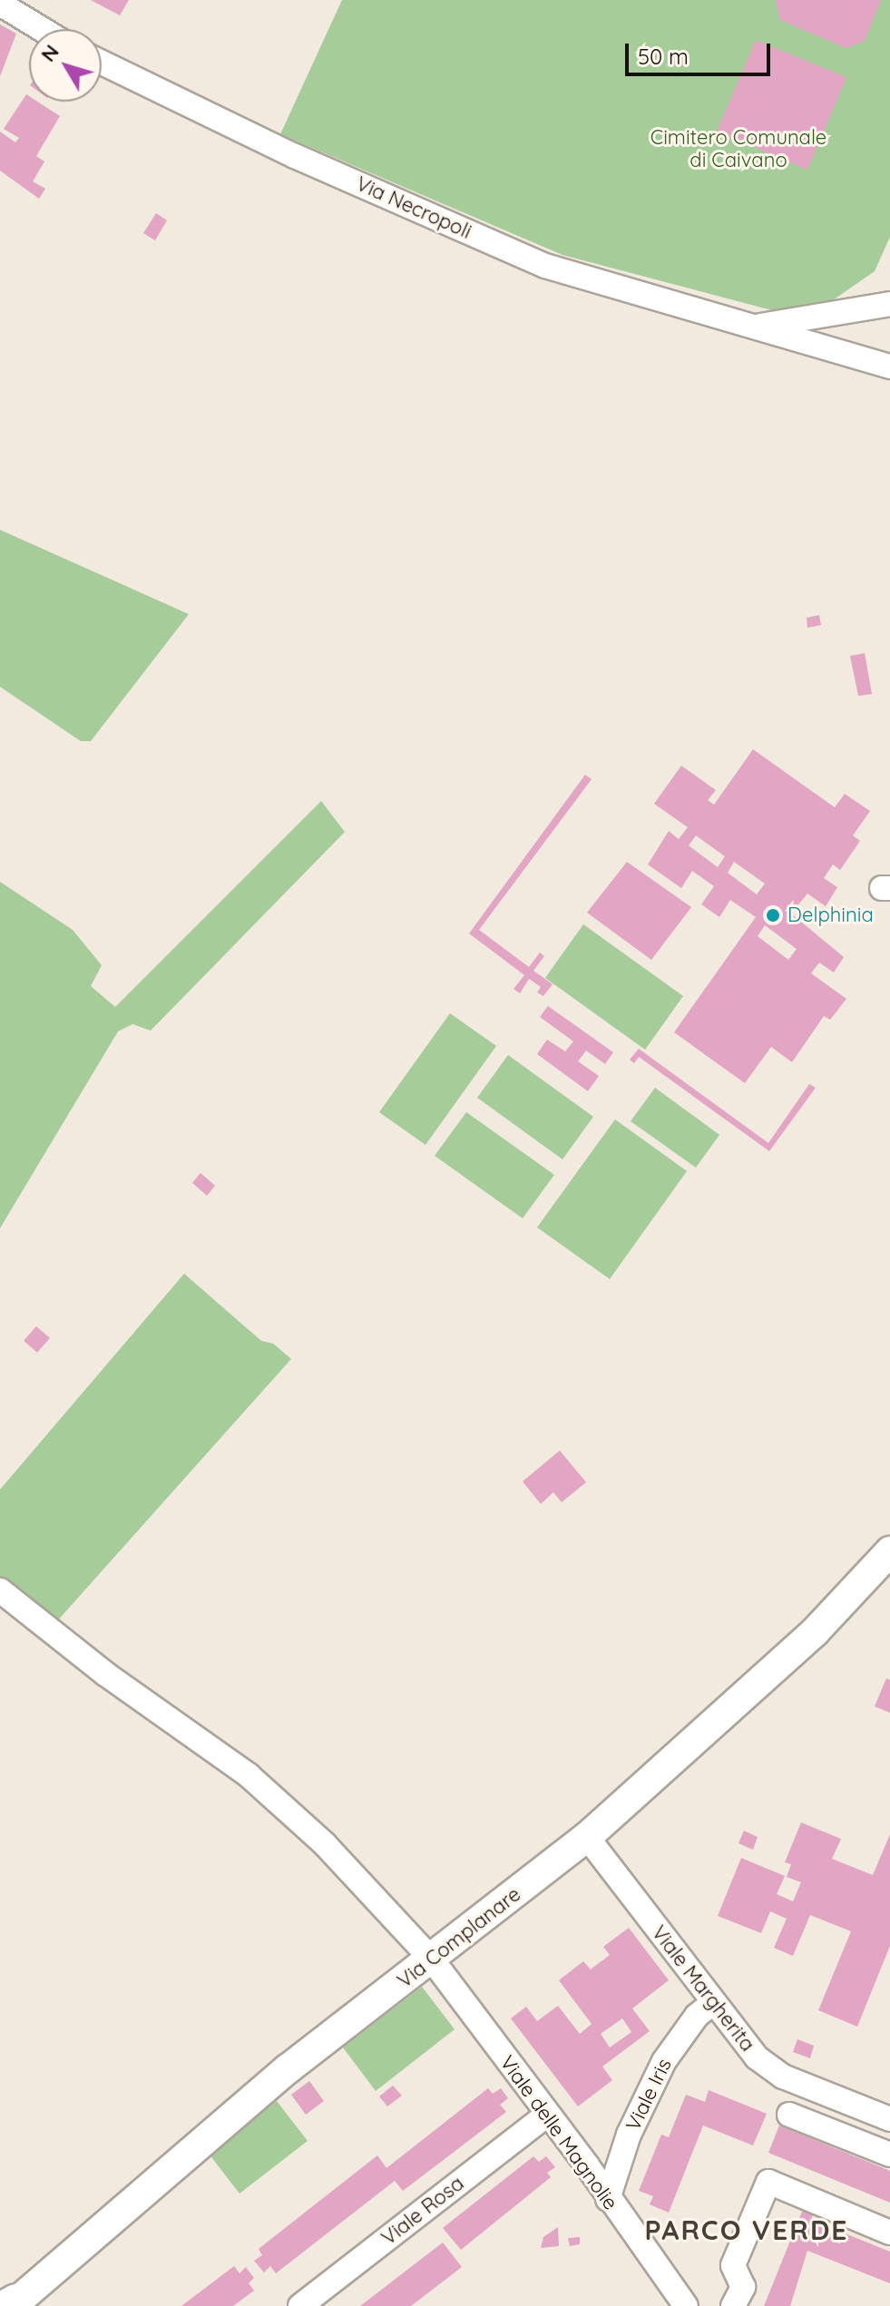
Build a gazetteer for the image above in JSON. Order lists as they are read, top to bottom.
{
  "streets": {
    "main road": ["Via Complanare"],
    "street": [
      "Via Necropoli",
      "Viale Margherita",
      "Viale Iris",
      "Viale delle Magnolie",
      "Viale Rosa"
    ]
  },
  "crossings": [
    ["Via Complanare", "Viale Margherita"],
    ["Via Complanare", "Viale delle Magnolie"],
    ["Viale Margherita", "Viale Iris"],
    ["Viale Iris", "Viale delle Magnolie"],
    ["Viale delle Magnolie", "Viale Rosa"]
  ],
  "districts": ["PARCO VERDE"],
  "parks": ["Cimitero Comunale di Caivano"],
  "places": ["Delphinia"],
  "scale_bar": "50 m",
  "north": "top left"
}
